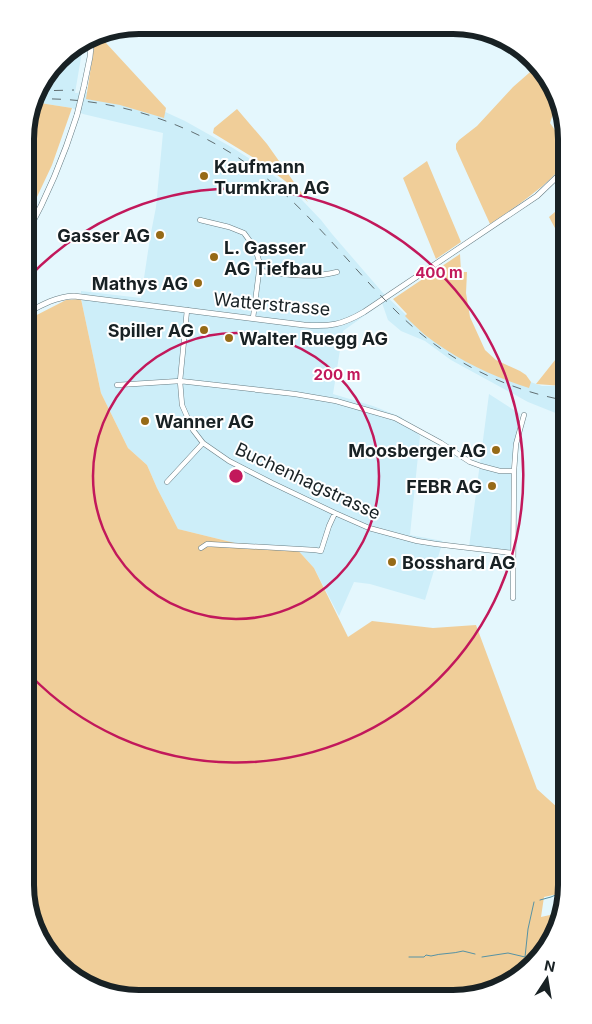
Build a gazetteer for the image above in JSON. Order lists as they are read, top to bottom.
{
  "streets": {
    "street": ["Watterstrasse", "Buchenhagstrasse"]
  },
  "crossings": [
    ["Watterstrasse", "Buchenhagstrasse"]
  ],
  "places": [
    "Kaufmann Turmkran AG",
    "Gasser AG",
    "L. Gasser AG Tiefbau",
    "Mathys AG",
    "Spiller AG",
    "Walter Ruegg AG",
    "Wanner AG",
    "Moosberger AG",
    "FEBR AG",
    "Bosshard AG"
  ],
  "north": "top",
  "rings": ["400 m", "200 m"]
}
